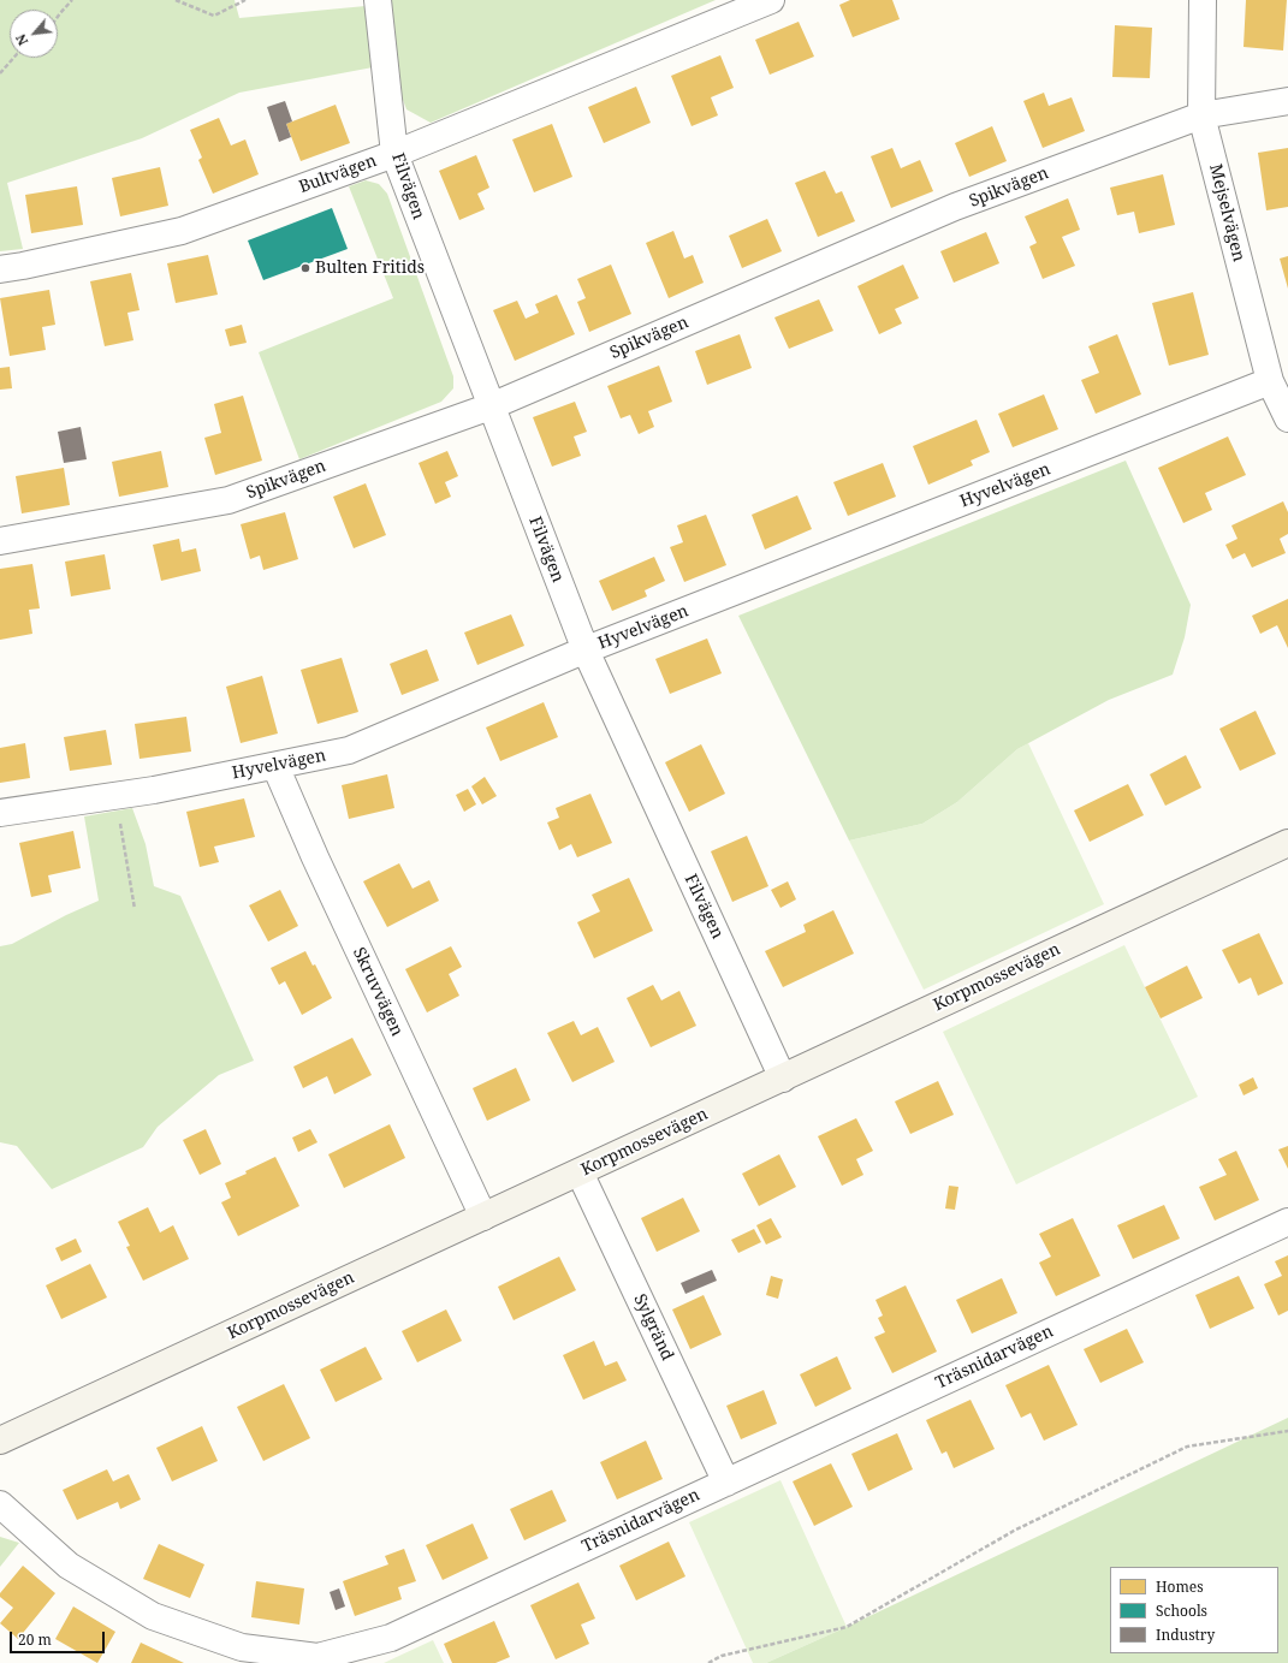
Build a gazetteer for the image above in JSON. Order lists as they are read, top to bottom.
{
  "streets": {
    "street": [
      "Bultvägen",
      "Filvägen",
      "Spikvägen",
      "Mejselvägen",
      "Hyvelvägen",
      "Korpmossevägen",
      "Skruvvägen",
      "Sylgränd",
      "Träsnidarvägen"
    ]
  },
  "crossings": [
    ["Bultvägen", "Filvägen"],
    ["Filvägen", "Spikvägen"],
    ["Filvägen", "Hyvelvägen"],
    ["Filvägen", "Korpmossevägen"],
    ["Spikvägen", "Mejselvägen"],
    ["Mejselvägen", "Hyvelvägen"],
    ["Hyvelvägen", "Skruvvägen"],
    ["Korpmossevägen", "Skruvvägen"],
    ["Korpmossevägen", "Sylgränd"],
    ["Sylgränd", "Träsnidarvägen"]
  ],
  "places": ["Bulten Fritids"],
  "legend": ["Homes", "Schools", "Industry"],
  "scale_bar": "20 m",
  "north": "bottom left"
}
